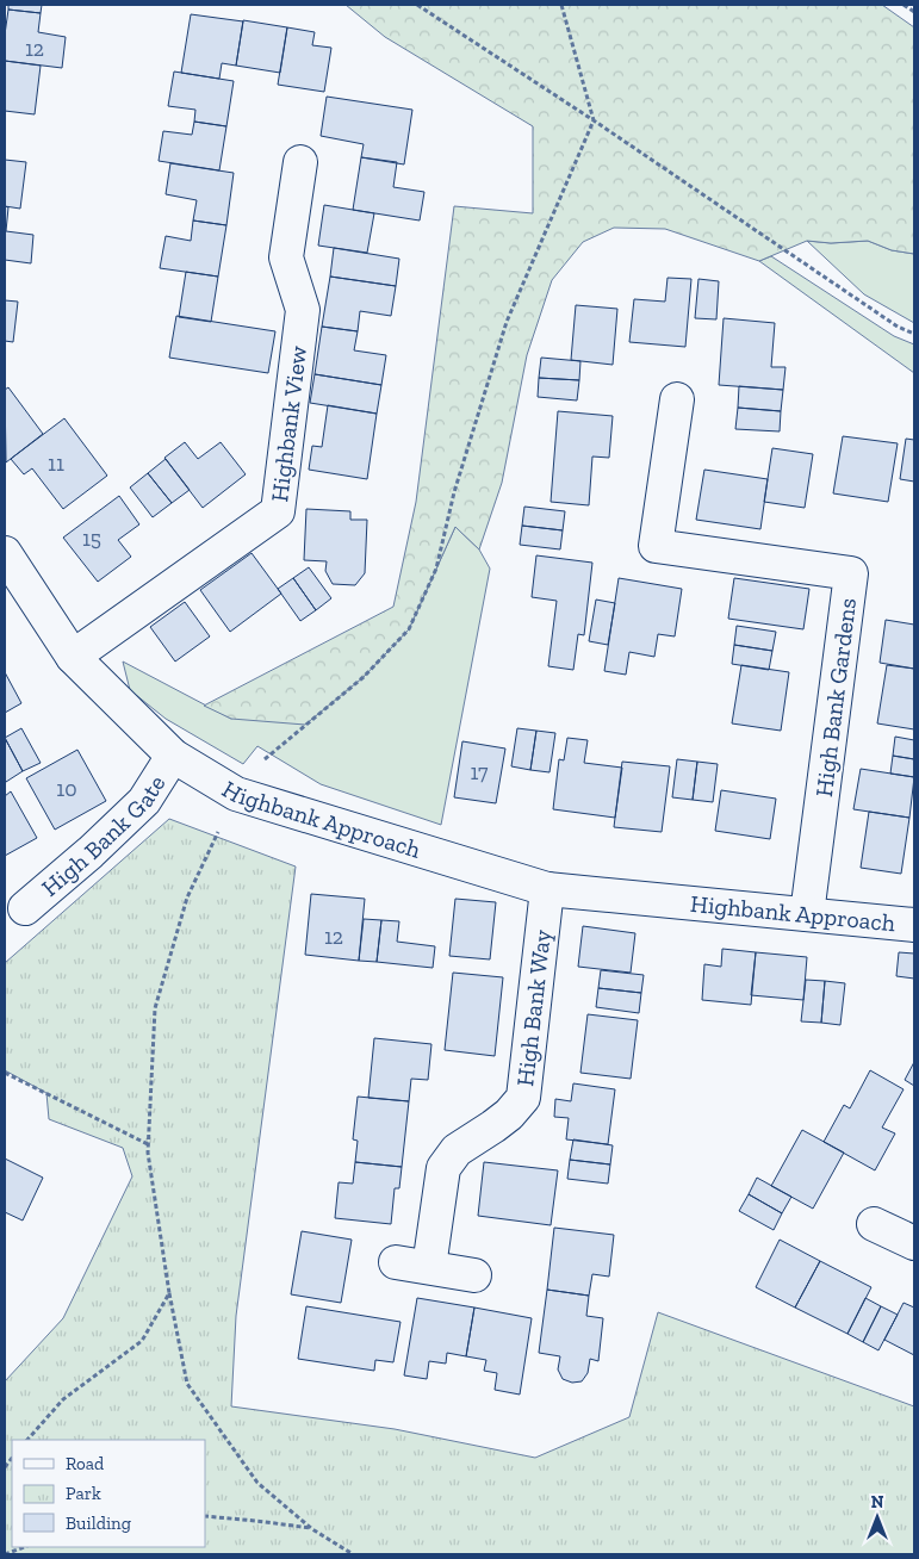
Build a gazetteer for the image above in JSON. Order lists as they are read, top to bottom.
{
  "streets": {
    "street": [
      "Highbank View",
      "High Bank Gardens",
      "Highbank Approach",
      "High Bank Gate",
      "High Bank Way"
    ]
  },
  "crossings": [
    ["Highbank View", "Highbank Approach"],
    ["High Bank Gardens", "Highbank Approach"],
    ["Highbank Approach", "High Bank Gate"],
    ["Highbank Approach", "High Bank Way"]
  ],
  "house_numbers": [
    "12",
    "11",
    "15",
    "17",
    "10",
    "12"
  ],
  "legend": ["Road", "Park", "Building"],
  "north": "top"
}
